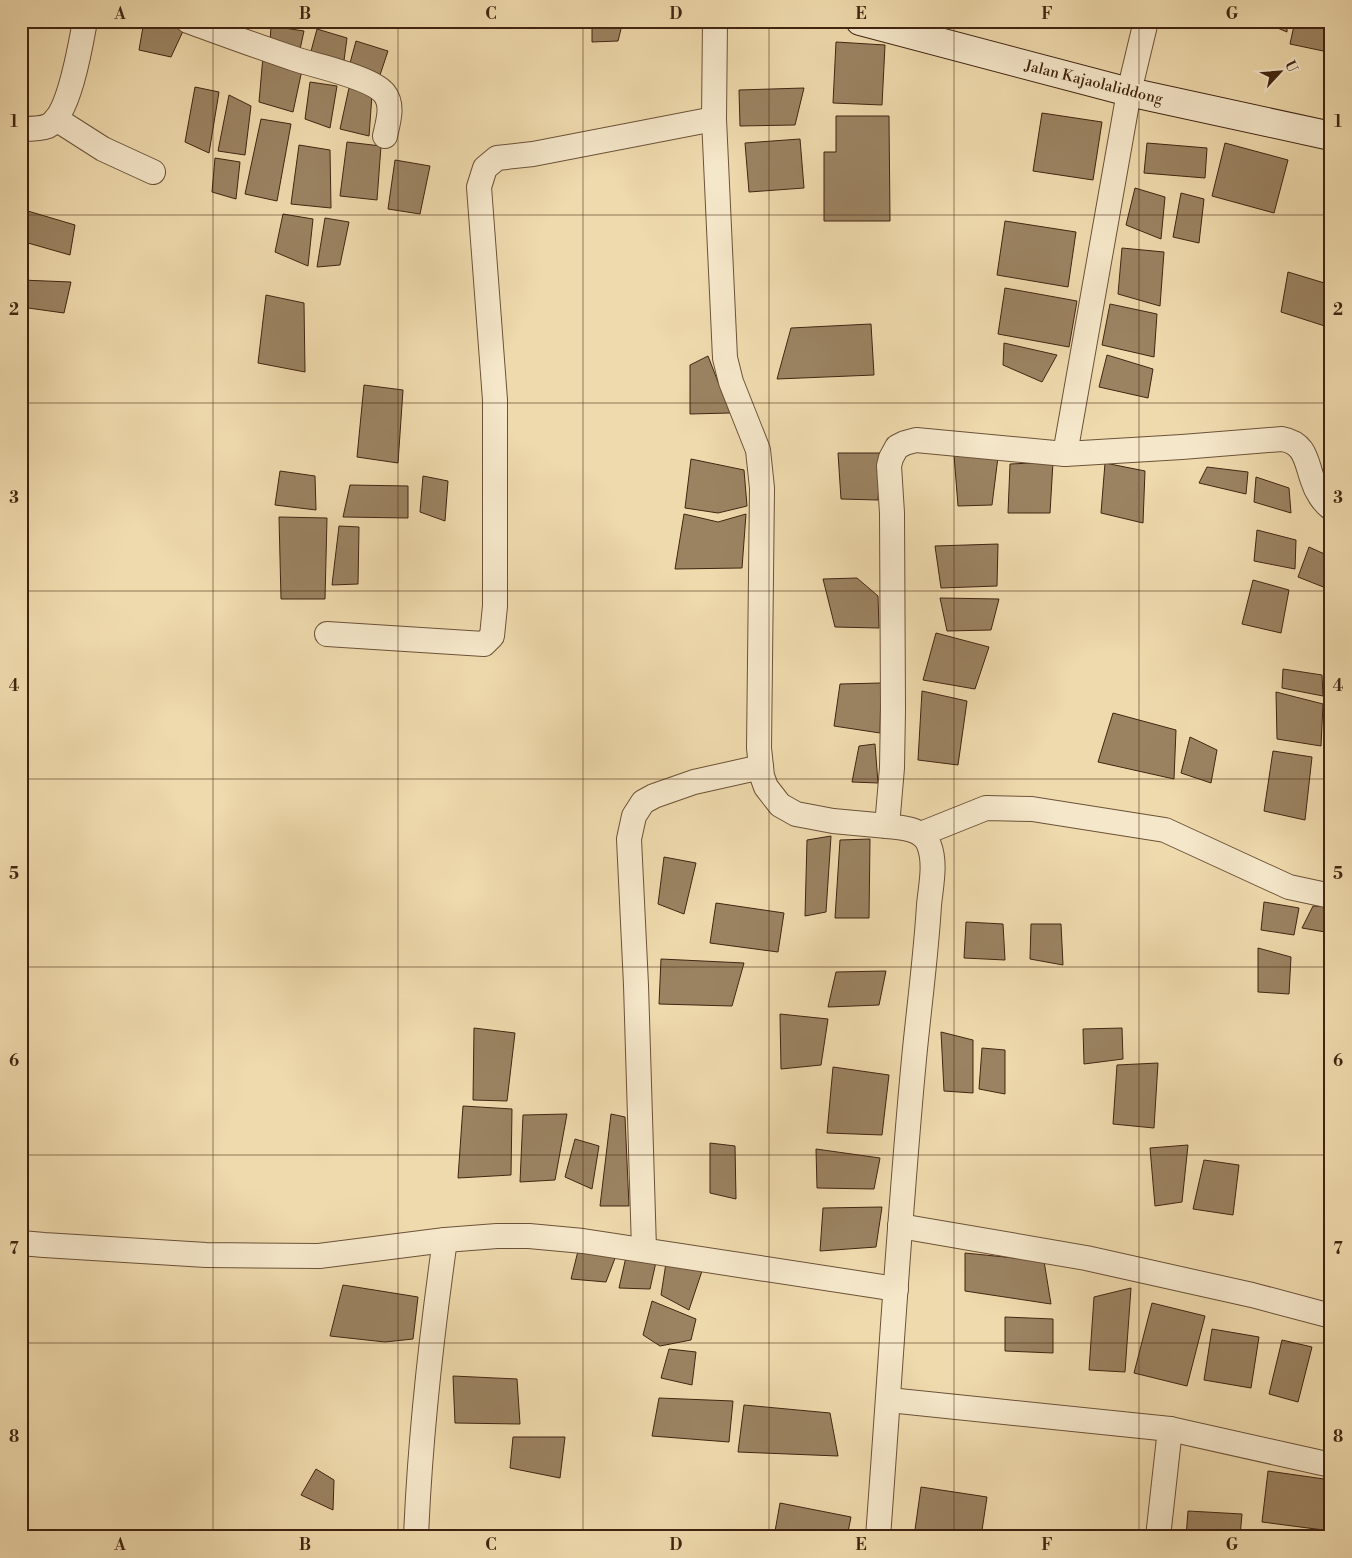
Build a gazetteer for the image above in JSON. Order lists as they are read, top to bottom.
{
  "streets": {
    "street": ["Jalan Kajaolaliddong"]
  },
  "north": "top right",
  "grid": {
    "columns": [
      "A",
      "B",
      "C",
      "D",
      "E",
      "F",
      "G"
    ],
    "rows": [
      "1",
      "2",
      "3",
      "4",
      "5",
      "6",
      "7",
      "8"
    ]
  }
}
